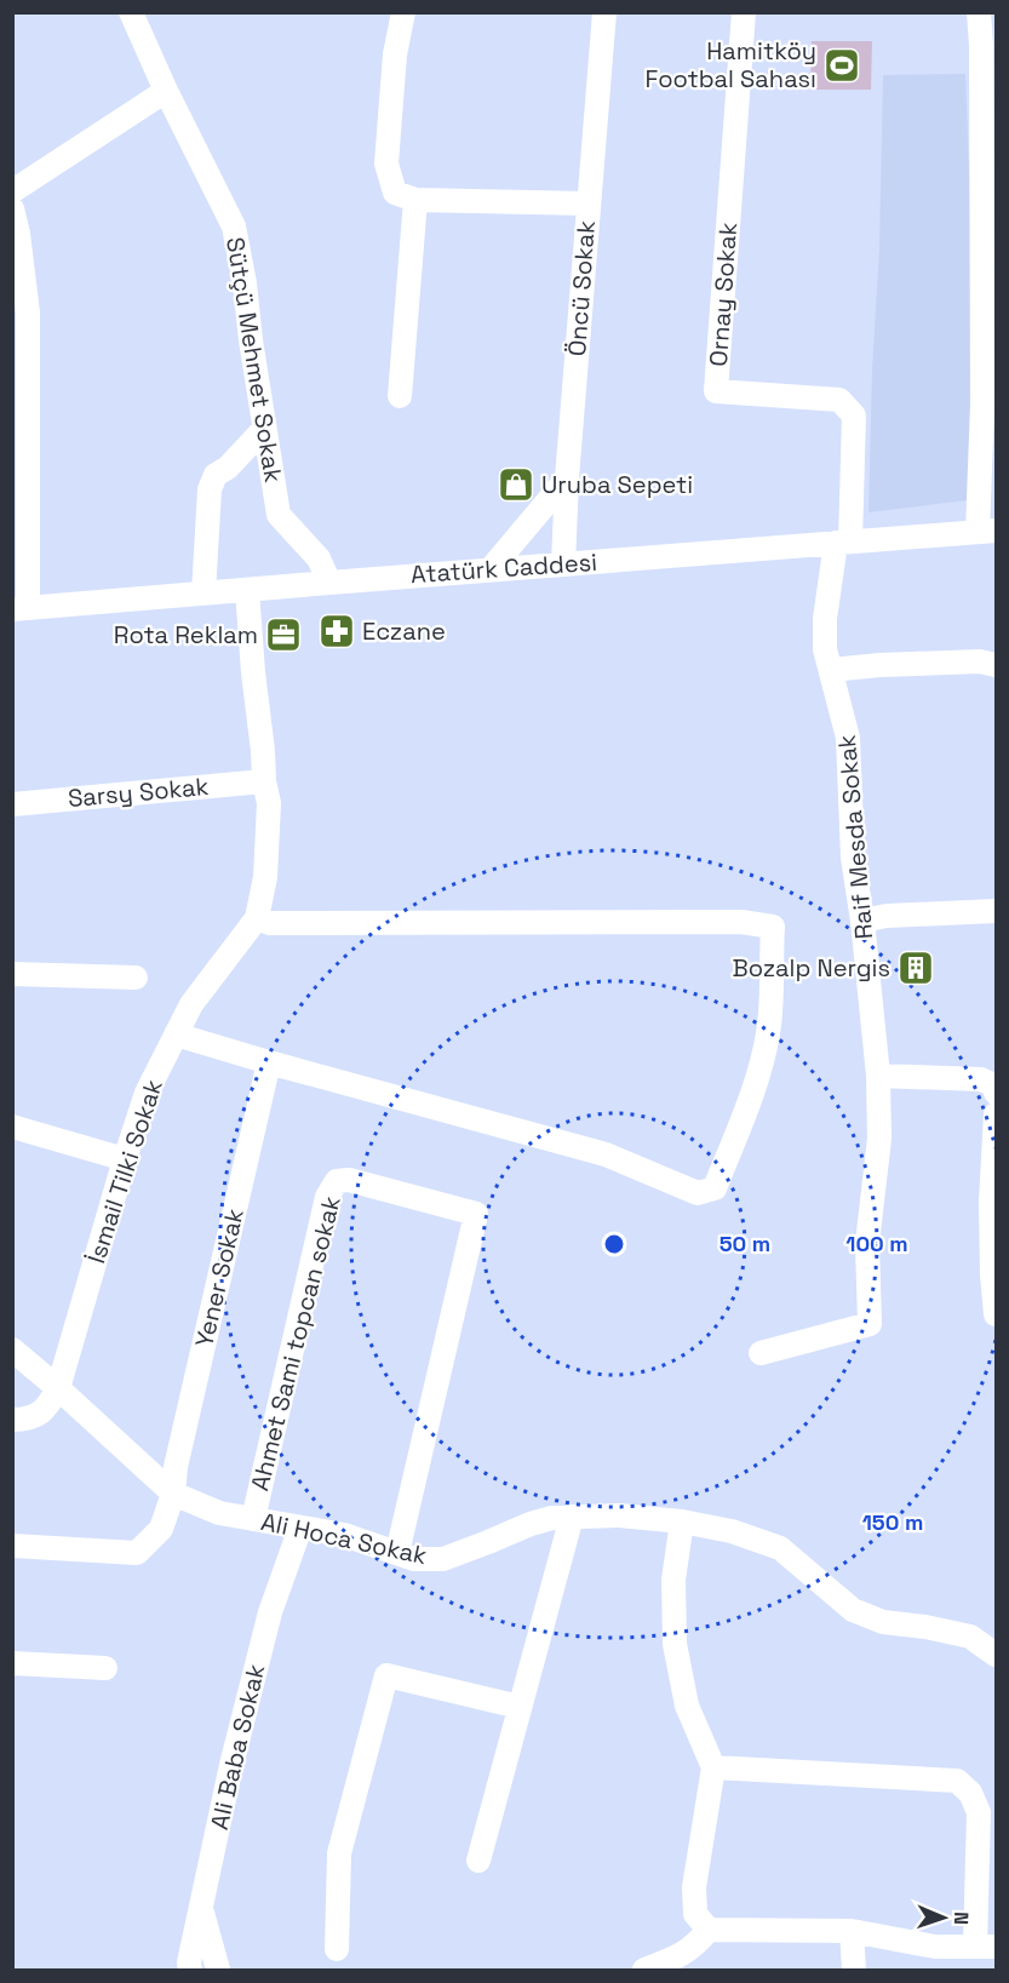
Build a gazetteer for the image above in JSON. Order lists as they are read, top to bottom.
{
  "streets": {
    "street": [
      "Öncü Sokak",
      "Ornay Sokak",
      "Sütçü Mehmet Sokak",
      "Atatürk Caddesi",
      "Sarsy Sokak",
      "Raif Mesda Sokak",
      "İsmail Tilki Sokak",
      "Yener Sokak",
      "Ahmet Sami topcan sokak",
      "Ali Hoca Sokak",
      "Ali Baba Sokak"
    ]
  },
  "crossings": [
    ["Öncü Sokak", "Atatürk Caddesi"],
    ["Ornay Sokak", "Atatürk Caddesi"],
    ["Ornay Sokak", "Raif Mesda Sokak"],
    ["Sütçü Mehmet Sokak", "Atatürk Caddesi"],
    ["Atatürk Caddesi", "Raif Mesda Sokak"],
    ["Atatürk Caddesi", "İsmail Tilki Sokak"],
    ["Sarsy Sokak", "İsmail Tilki Sokak"],
    ["İsmail Tilki Sokak", "Ali Hoca Sokak"],
    ["Yener Sokak", "Ali Hoca Sokak"],
    ["Ahmet Sami topcan sokak", "Ali Hoca Sokak"],
    ["Ali Hoca Sokak", "Ali Baba Sokak"]
  ],
  "places": {
    "sports": ["Hamitköy Footbal Sahası"],
    "shop": ["Uruba Sepeti"],
    "pharmacy": ["Eczane"],
    "office": ["Rota Reklam"],
    "building": ["Bozalp Nergis"]
  },
  "north": "right",
  "rings": ["50 m", "100 m", "150 m"]
}
